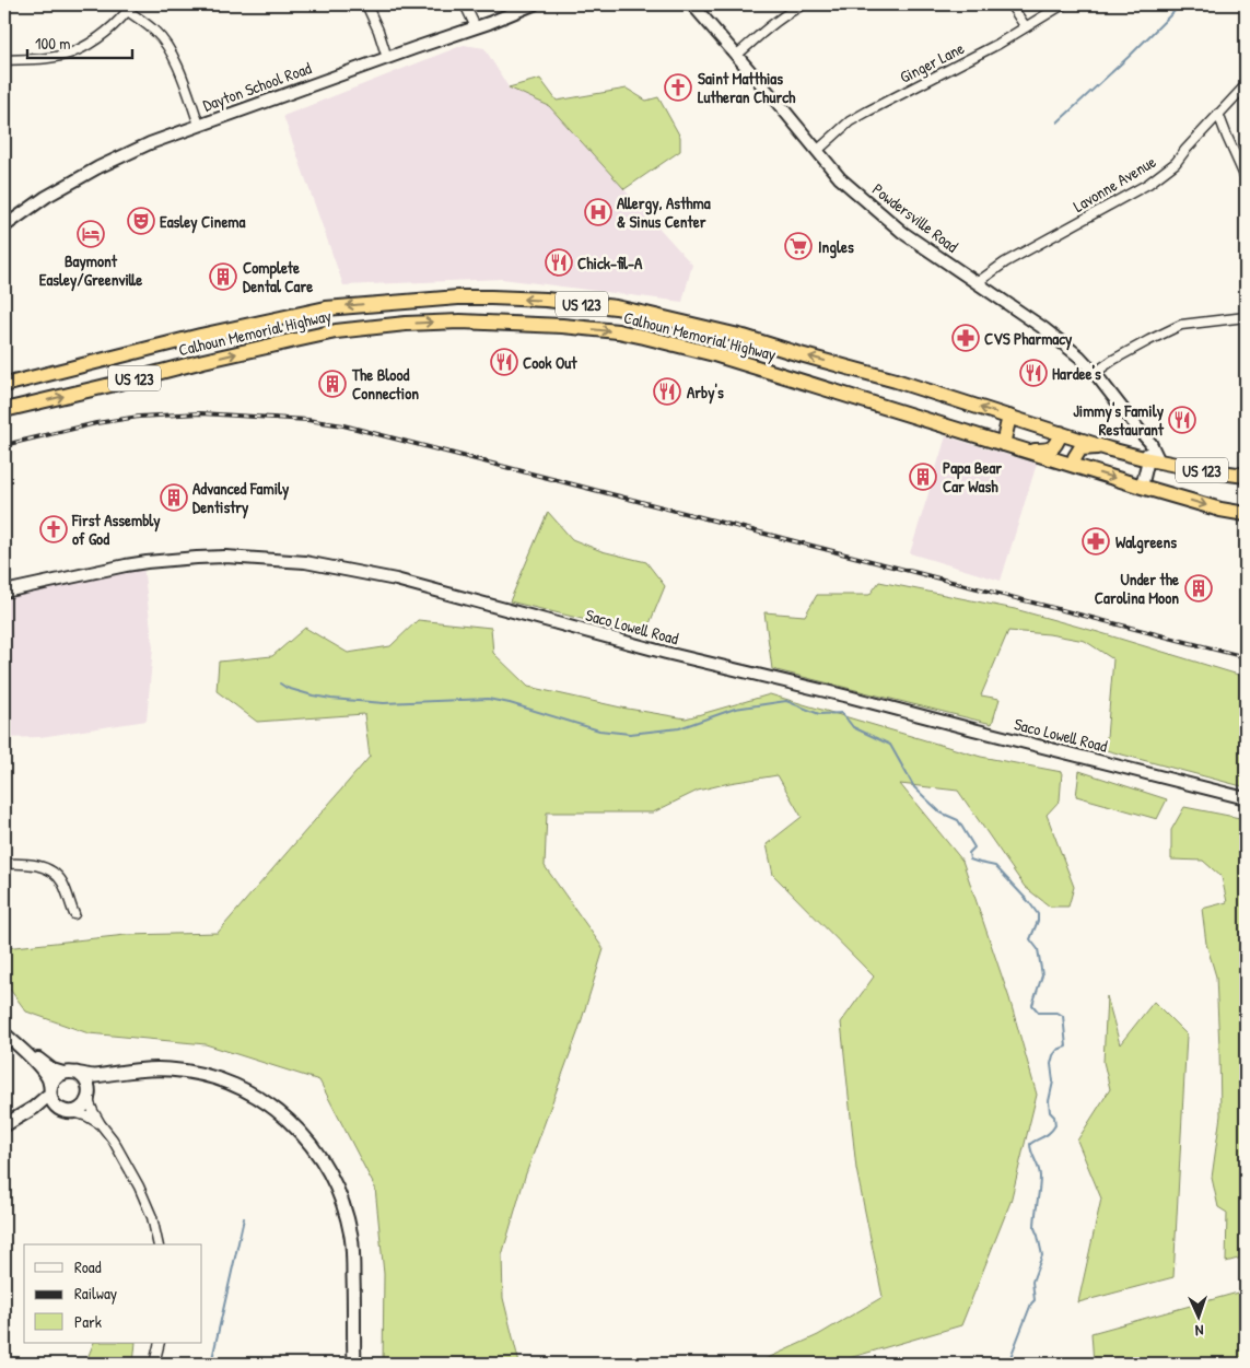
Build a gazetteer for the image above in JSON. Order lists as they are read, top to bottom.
{
  "streets": {
    "highway": ["US 123", "Calhoun Memorial Highway"],
    "street": [
      "Ginger Lane",
      "Dayton School Road",
      "Lavonne Avenue",
      "Powdersville Road",
      "Saco Lowell Road"
    ]
  },
  "crossings": [
    ["Ginger Lane", "Powdersville Road"],
    ["Lavonne Avenue", "Powdersville Road"],
    ["Powdersville Road", "Calhoun Memorial Highway"]
  ],
  "places": {
    "church": ["Saint Matthias Lutheran Church", "First Assembly of God"],
    "hospital": ["Allergy, Asthma & Sinus Center"],
    "theatre": ["Easley Cinema"],
    "hotel": ["Baymont Easley/Greenville"],
    "supermarket": ["Ingles"],
    "restaurant": [
      "Chick-fil-A",
      "Cook Out",
      "Hardee's",
      "Arby's",
      "Jimmy's Family Restaurant"
    ],
    "building": [
      "Complete Dental Care",
      "The Blood Connection",
      "Papa Bear Car Wash",
      "Advanced Family Dentistry",
      "Under the Carolina Moon"
    ],
    "pharmacy": ["CVS Pharmacy", "Walgreens"]
  },
  "legend": ["Road", "Railway", "Park"],
  "scale_bar": "100 m",
  "north": "bottom"
}
